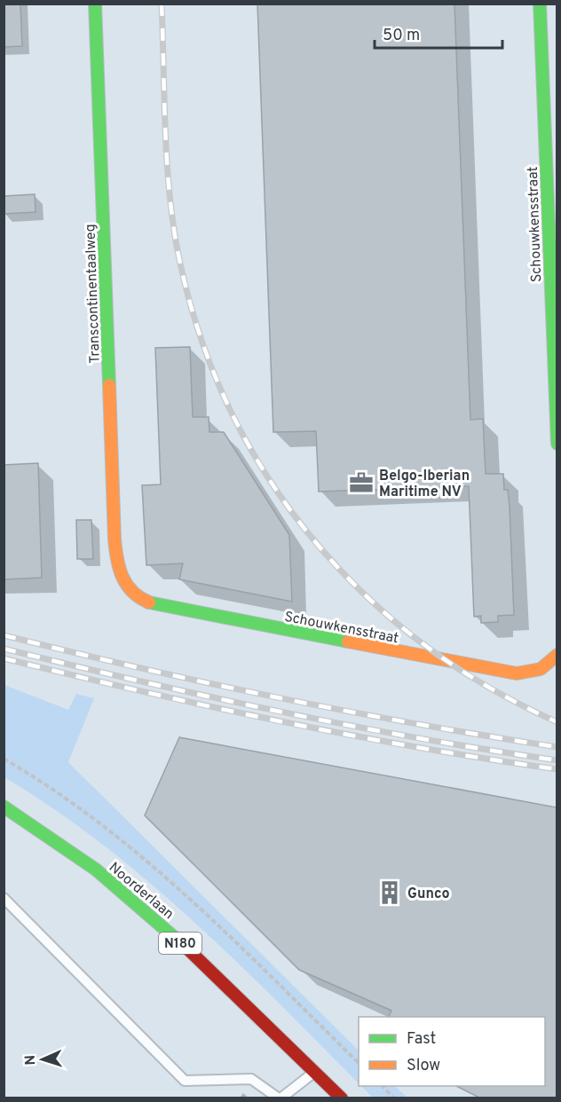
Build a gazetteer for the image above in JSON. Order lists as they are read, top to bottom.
{
  "streets": {
    "street": [
      "Schouwkensstraat",
      "Transcontinentaalweg",
      "Noorderlaan",
      "N180"
    ]
  },
  "crossings": [
    ["Schouwkensstraat", "Transcontinentaalweg"]
  ],
  "places": {
    "office": ["Belgo-Iberian Maritime NV"],
    "building": ["Gunco"]
  },
  "legend": ["Fast", "Slow"],
  "scale_bar": "50 m",
  "north": "left"
}
